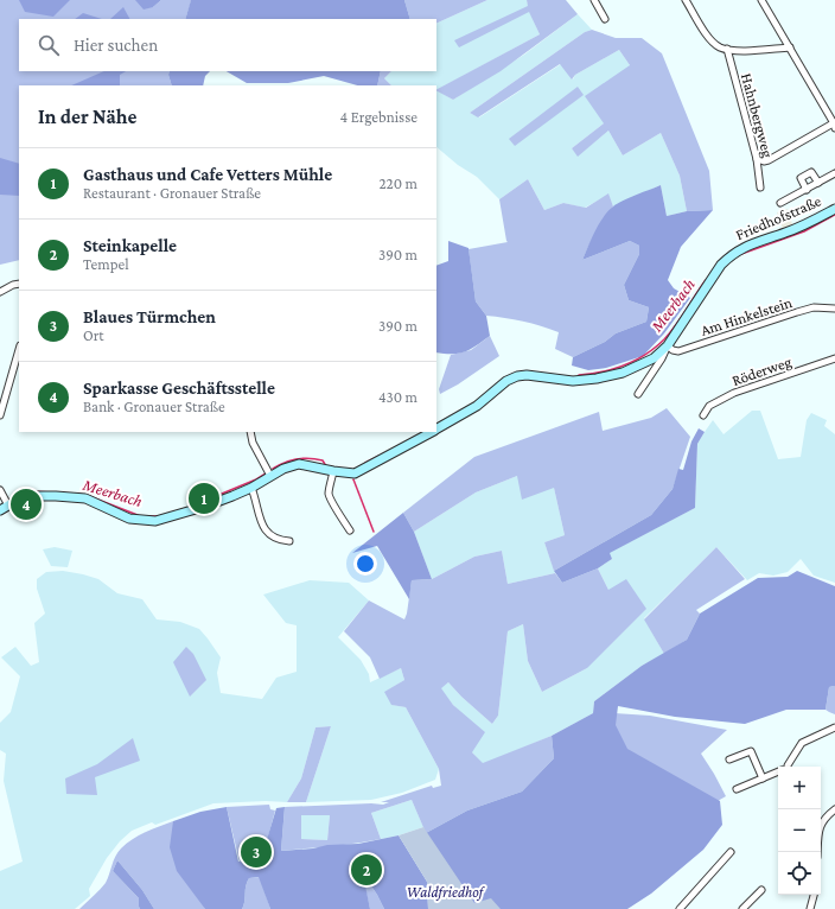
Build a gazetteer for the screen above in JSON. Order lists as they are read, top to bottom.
{
  "streets": {
    "street": [
      "Hahnbergweg",
      "Friedhofstraße",
      "Am Hinkelstein",
      "Röderweg"
    ]
  },
  "crossings": [
    ["Friedhofstraße", "Am Hinkelstein"]
  ],
  "water": ["Meerbach"],
  "parks": ["Waldfriedhof"],
  "page": {
    "search": "Hier suchen",
    "heading": ["In der Nähe", "4 Ergebnisse"],
    "list": [
      {
        "mark": "1",
        "name": "Gasthaus und Cafe Vetters Mühle",
        "note": "Restaurant · Gronauer Straße",
        "value": "220 m"
      },
      {
        "mark": "2",
        "name": "Steinkapelle",
        "note": "Tempel",
        "value": "390 m"
      },
      {
        "mark": "3",
        "name": "Blaues Türmchen",
        "note": "Ort",
        "value": "390 m"
      },
      {
        "mark": "4",
        "name": "Sparkasse Geschäftsstelle",
        "note": "Bank · Gronauer Straße",
        "value": "430 m"
      }
    ],
    "pins": [
      "1",
      "4",
      "3",
      "2"
    ],
    "map_buttons": ["+", "−"]
  }
}
